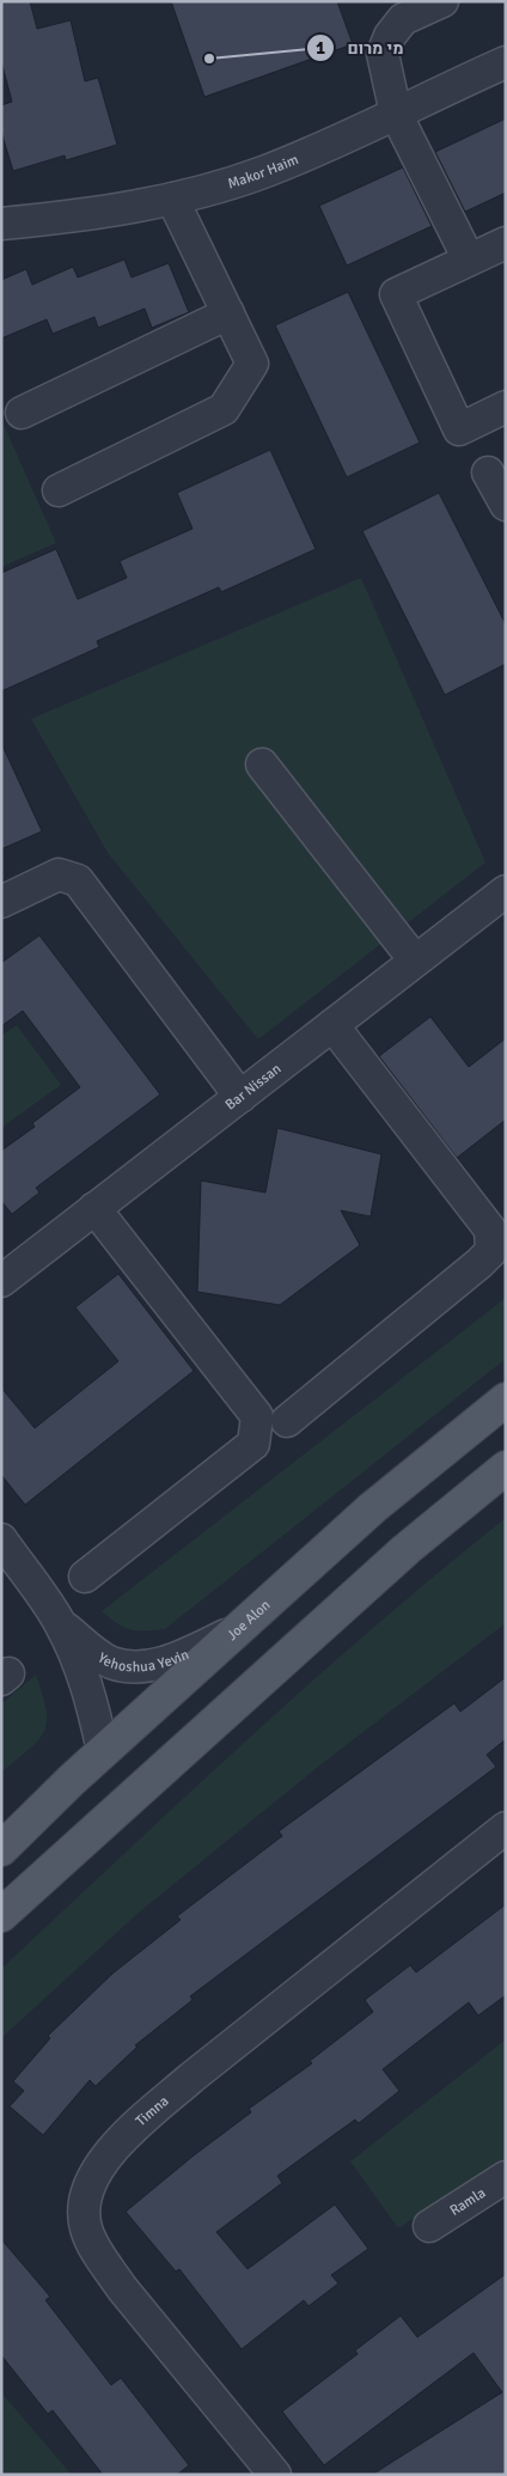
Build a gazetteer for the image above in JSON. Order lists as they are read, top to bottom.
{
  "streets": {
    "main road": ["Joe Alon"],
    "street": [
      "Makor Haim",
      "Bar Nissan",
      "Yehoshua Yevin",
      "Timna",
      "Ramla"
    ]
  },
  "crossings": [
    ["Joe Alon", "Yehoshua Yevin"]
  ],
  "places": ["מי מרום"]
}
